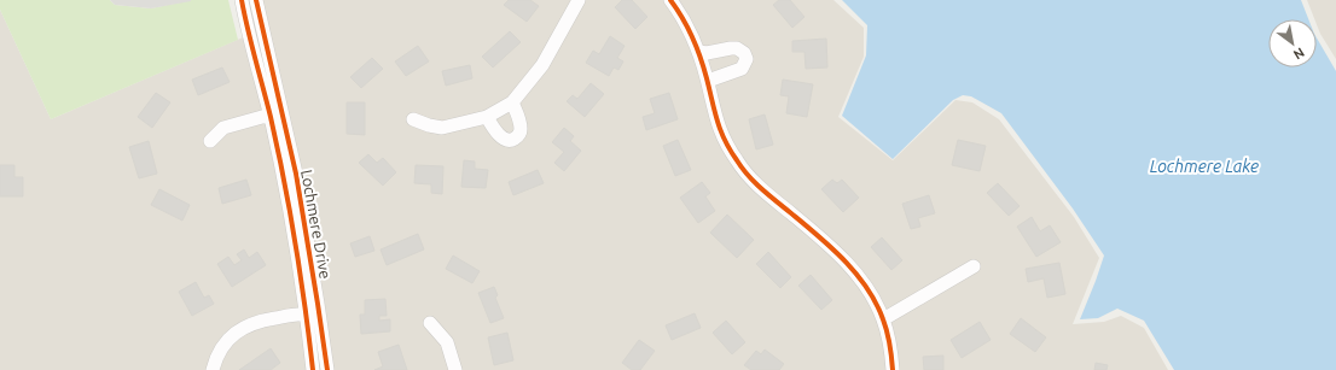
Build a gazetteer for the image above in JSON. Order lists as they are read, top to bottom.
{
  "streets": {
    "street": ["Lochmere Drive"]
  },
  "water": ["Lochmere Lake"],
  "north": "bottom right"
}
